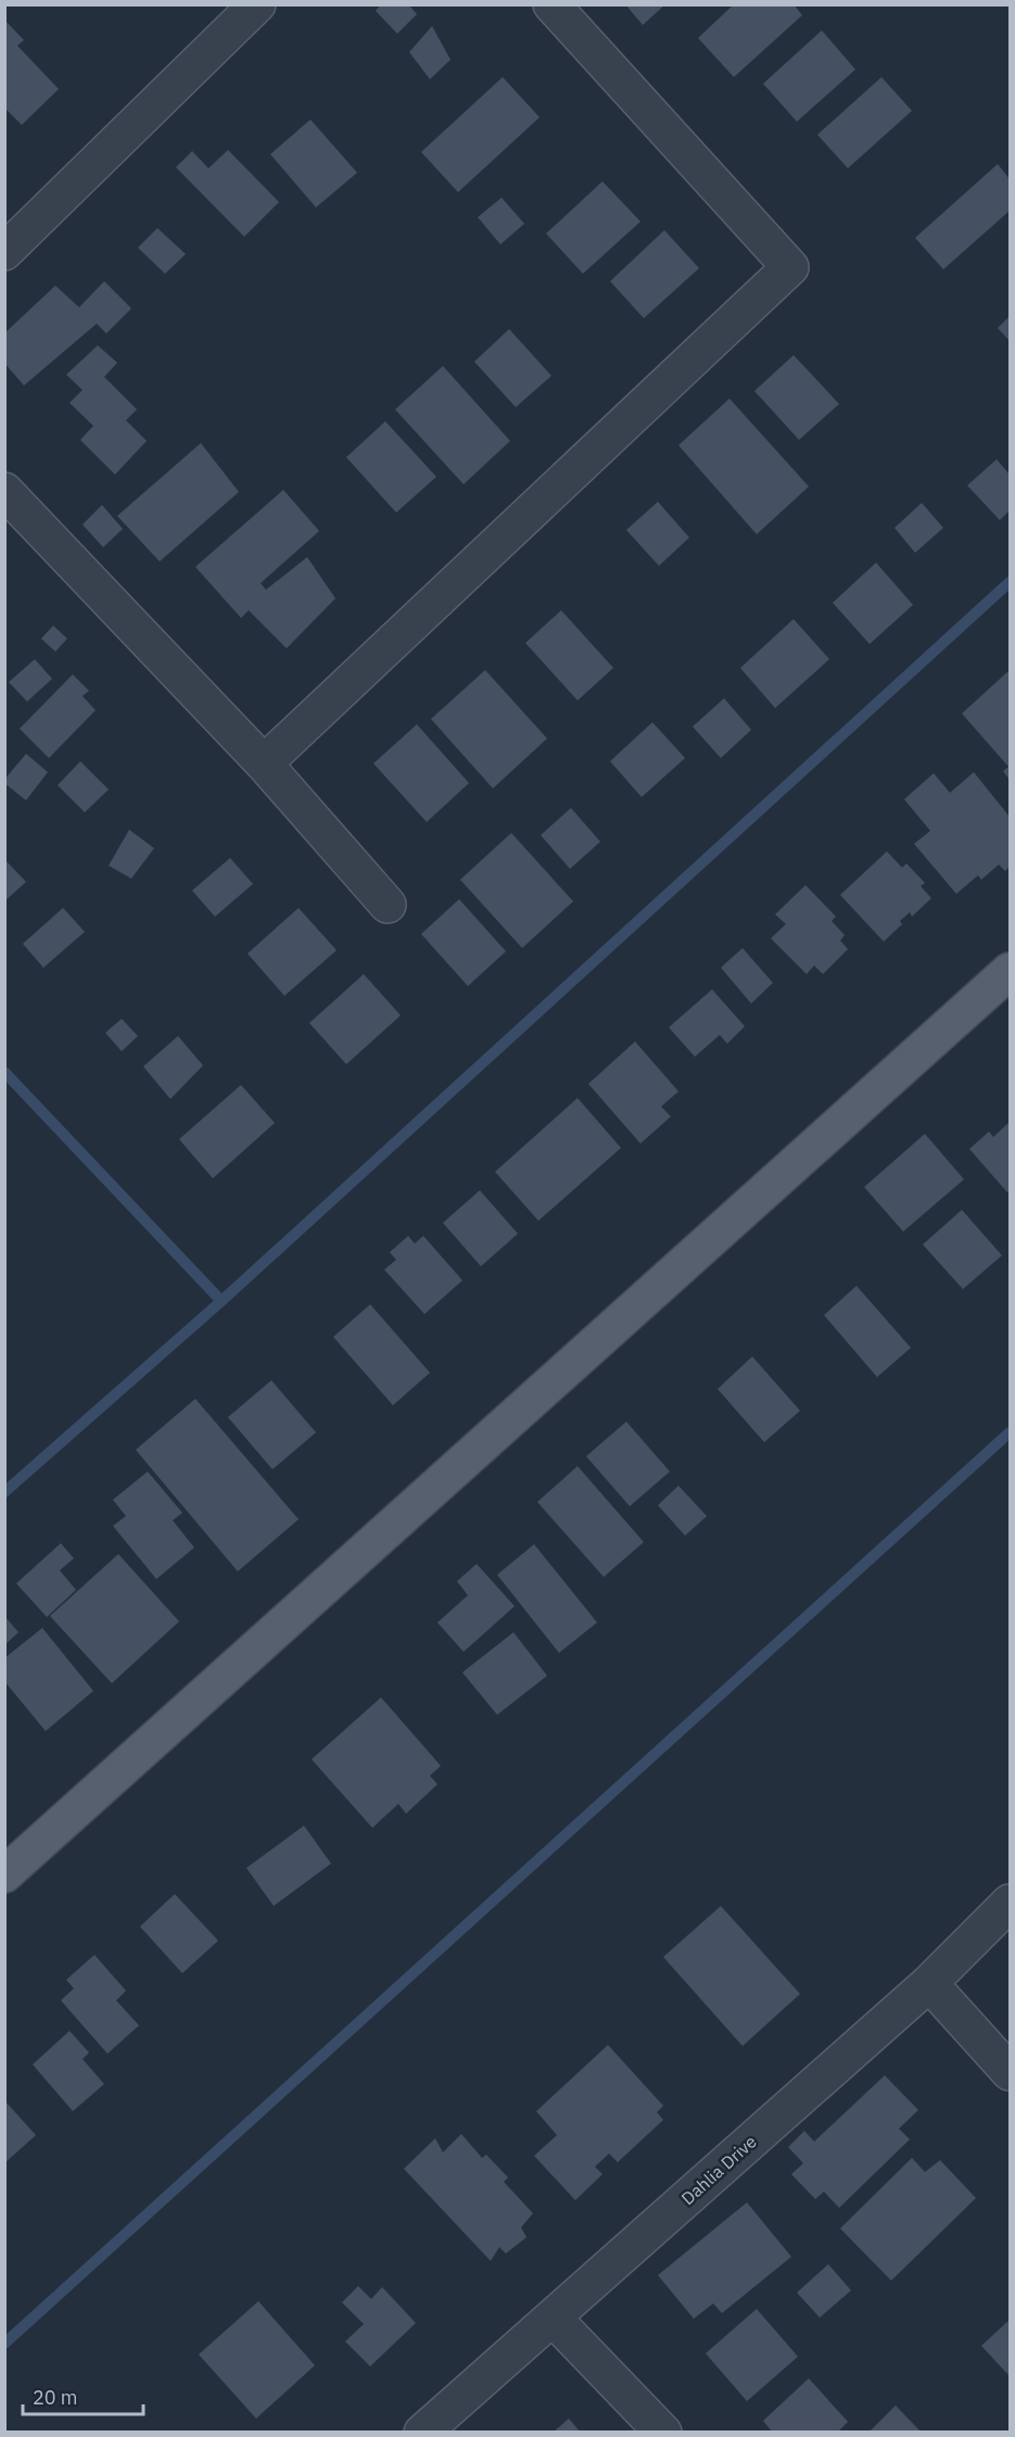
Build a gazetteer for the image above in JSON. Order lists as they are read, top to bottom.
{
  "streets": {
    "street": ["Dahlia Drive"]
  },
  "scale_bar": "20 m"
}
